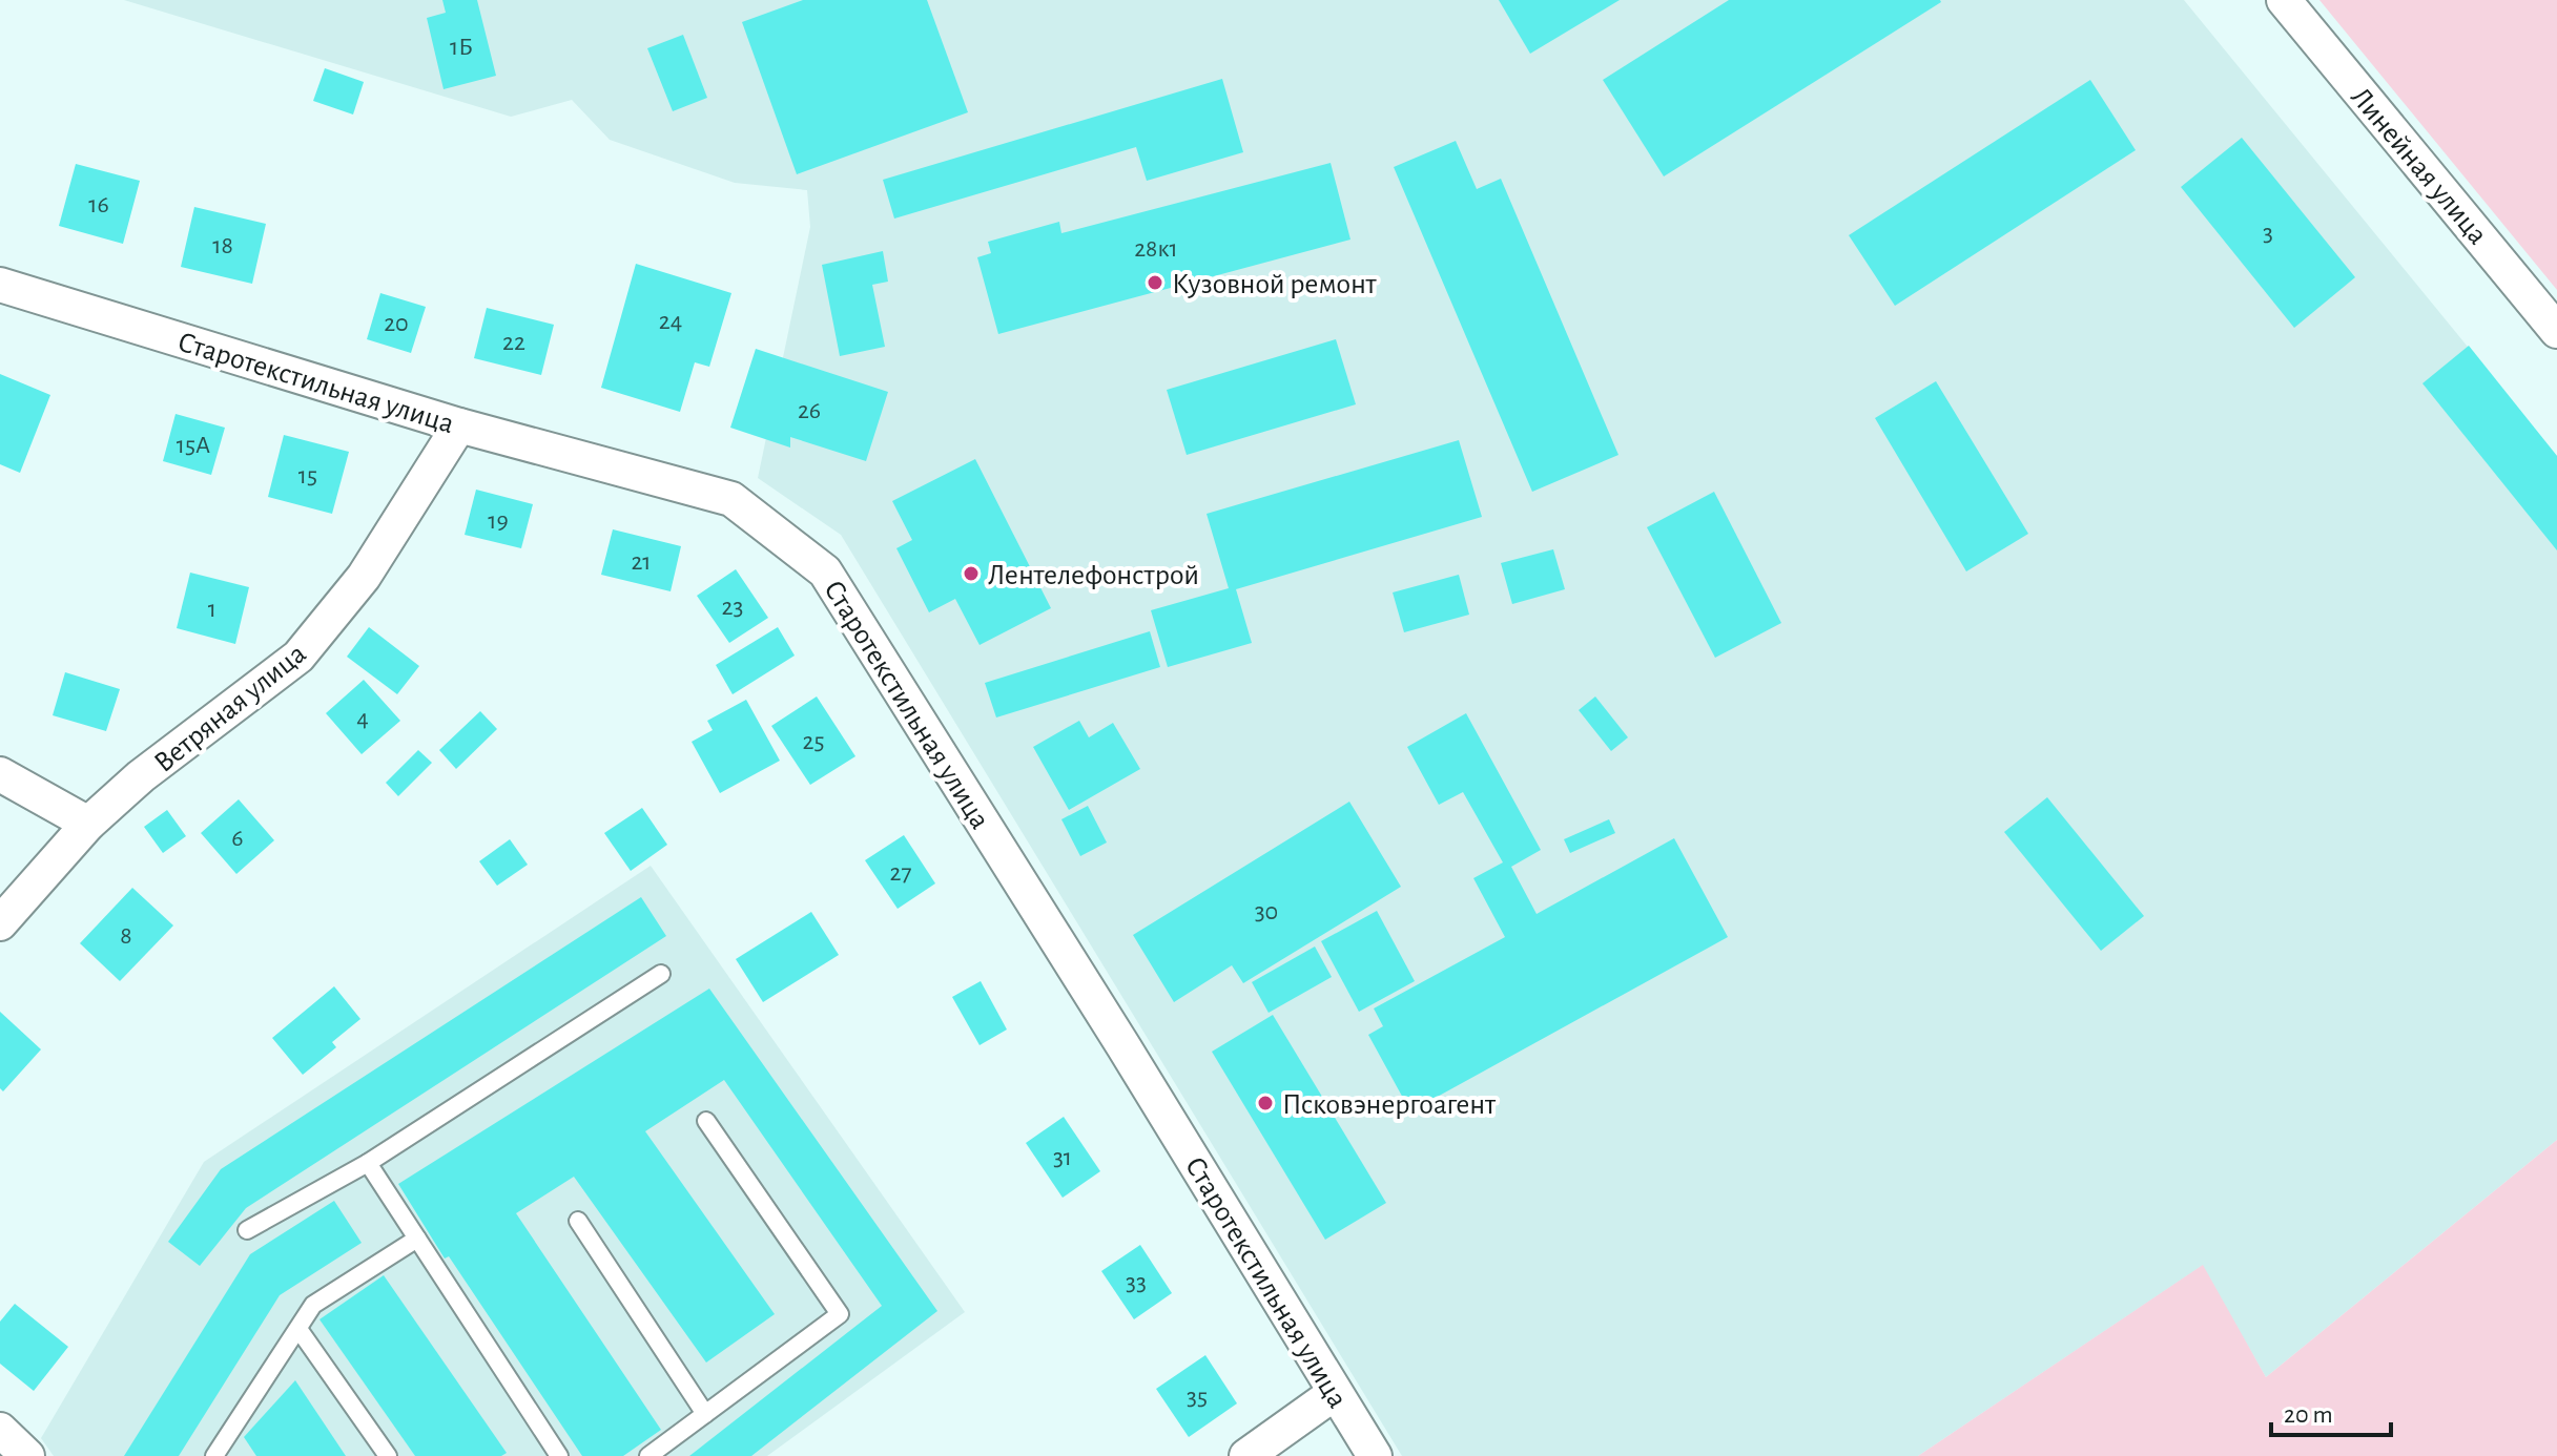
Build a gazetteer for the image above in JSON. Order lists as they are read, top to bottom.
{
  "streets": {
    "street": ["Линейная улица", "Старотекстильная улица", "Ветряная улица"]
  },
  "crossings": [
    ["Старотекстильная улица", "Ветряная улица"]
  ],
  "places": ["Кузовной ремонт", "Лентелефонстрой", "Псковэнергоагент"],
  "house_numbers": [
    "1Б",
    "16",
    "3",
    "18",
    "28к1",
    "24",
    "20",
    "22",
    "26",
    "15А",
    "15",
    "19",
    "21",
    "23",
    "1",
    "4",
    "25",
    "6",
    "27",
    "30",
    "8",
    "31",
    "33",
    "35"
  ],
  "scale_bar": "20 m"
}
